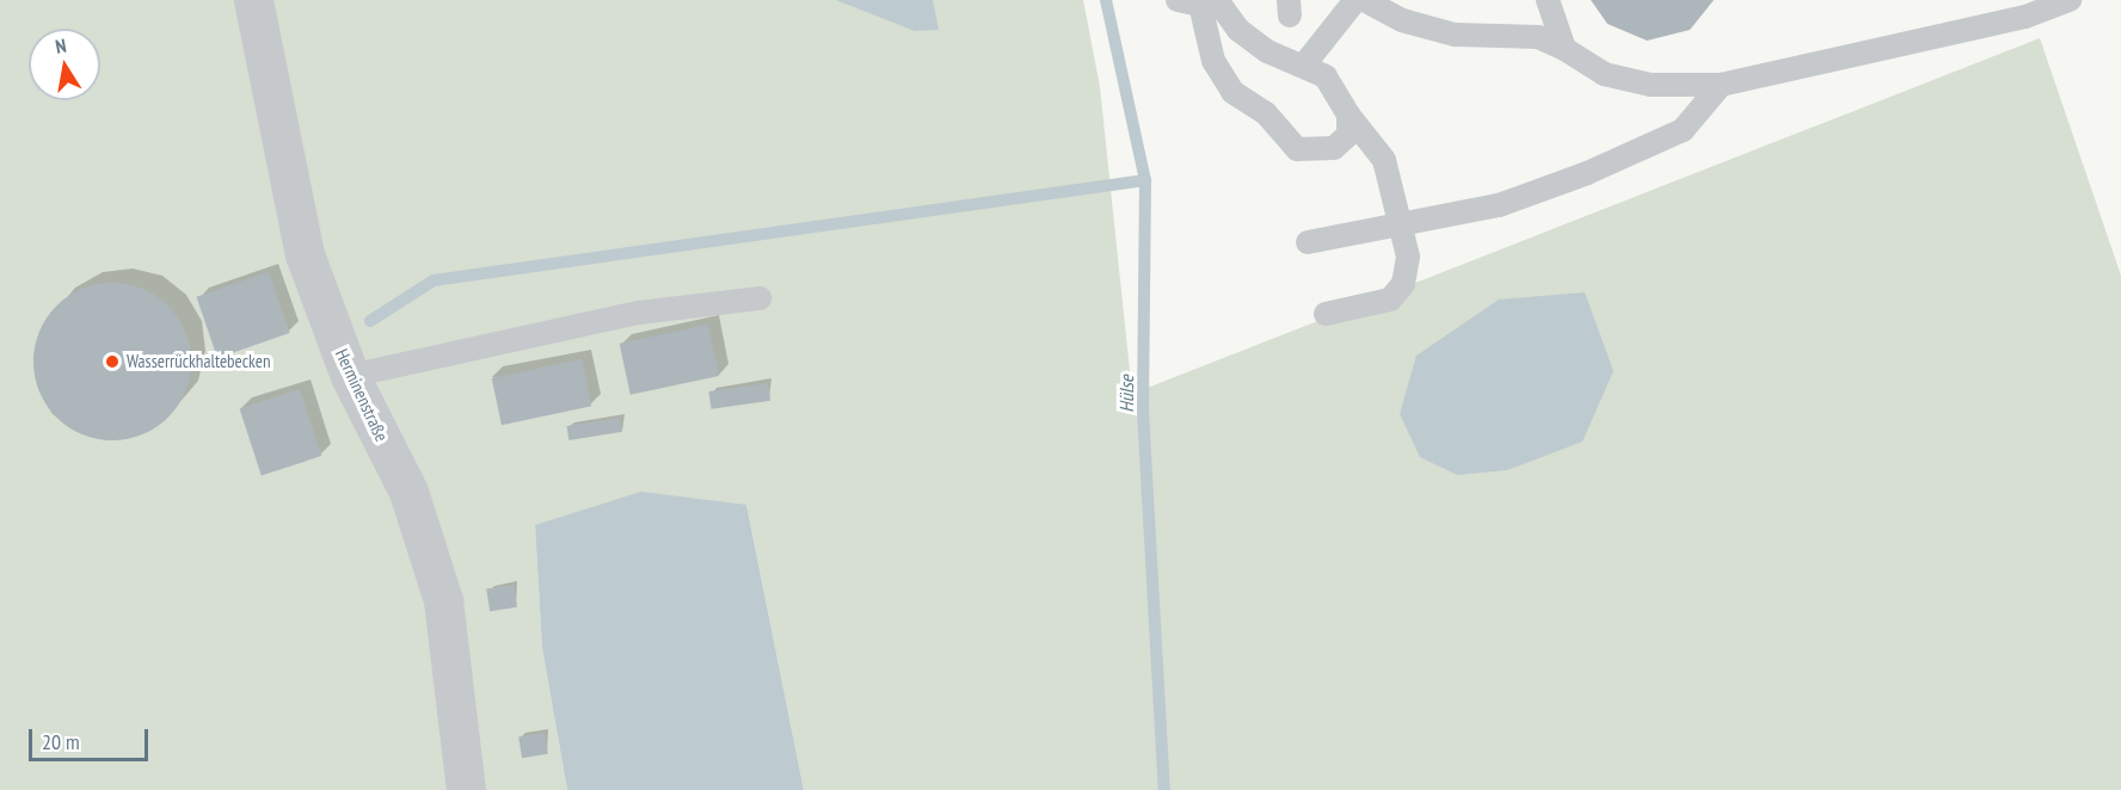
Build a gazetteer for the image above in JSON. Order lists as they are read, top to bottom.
{
  "streets": {
    "street": ["Herminenstraße"]
  },
  "water": ["Hülse"],
  "places": ["Wasserrückhaltebecken"],
  "scale_bar": "20 m",
  "north": "top"
}
